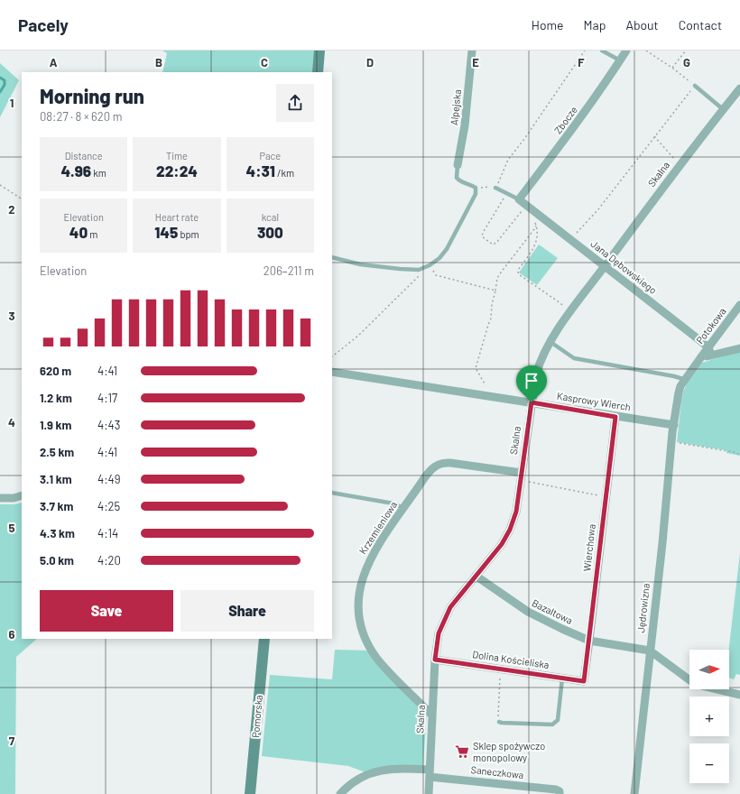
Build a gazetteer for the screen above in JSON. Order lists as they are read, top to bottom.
{
  "streets": {
    "street": [
      "Alpejska",
      "Zbocze",
      "Skalna",
      "Jana Dębowskiego",
      "Potokowa",
      "Kasprowy Wierch",
      "Krzemieniowa",
      "Wierchowa",
      "Jędrowizna",
      "Bazaltowa",
      "Dolina Kościeliska",
      "Pomorska",
      "Saneczkowa"
    ]
  },
  "crossings": [
    ["Zbocze", "Jana Dębowskiego"],
    ["Skalna", "Jana Dębowskiego"],
    ["Skalna", "Kasprowy Wierch"],
    ["Skalna", "Krzemieniowa"],
    ["Skalna", "Bazaltowa"],
    ["Skalna", "Dolina Kościeliska"],
    ["Skalna", "Saneczkowa"],
    ["Jana Dębowskiego", "Potokowa"],
    ["Kasprowy Wierch", "Wierchowa"],
    ["Kasprowy Wierch", "Jędrowizna"],
    ["Wierchowa", "Bazaltowa"],
    ["Wierchowa", "Dolina Kościeliska"],
    ["Jędrowizna", "Bazaltowa"]
  ],
  "places": {
    "supermarket": ["Sklep spożywczo monopolowy"]
  },
  "north": "right",
  "page": {
    "header": "Pacely",
    "nav": [
      "Home",
      "Map",
      "About",
      "Contact"
    ],
    "heading": ["Morning run", "08:27 · 8 × 620 m"],
    "stats": [
      ["Distance", "4.96 km"],
      ["Time", "22:24"],
      ["Pace", "4:31 /km"],
      ["Elevation", "40 m"],
      ["Heart rate", "145 bpm"],
      ["kcal", "300"]
    ],
    "chart": ["Elevation", "206–211 m"],
    "list": [
      {
        "name": "620 m",
        "note": "4:41"
      },
      {
        "name": "1.2 km",
        "note": "4:17"
      },
      {
        "name": "1.9 km",
        "note": "4:43"
      },
      {
        "name": "2.5 km",
        "note": "4:41"
      },
      {
        "name": "3.1 km",
        "note": "4:49"
      },
      {
        "name": "3.7 km",
        "note": "4:25"
      },
      {
        "name": "4.3 km",
        "note": "4:14"
      },
      {
        "name": "5.0 km",
        "note": "4:20"
      }
    ],
    "buttons": ["Save", "Share"],
    "map_buttons": ["+", "−"]
  },
  "grid": {
    "columns": [
      "A",
      "B",
      "C",
      "D",
      "E",
      "F",
      "G"
    ],
    "rows": [
      "1",
      "2",
      "3",
      "4",
      "5",
      "6",
      "7"
    ]
  }
}
